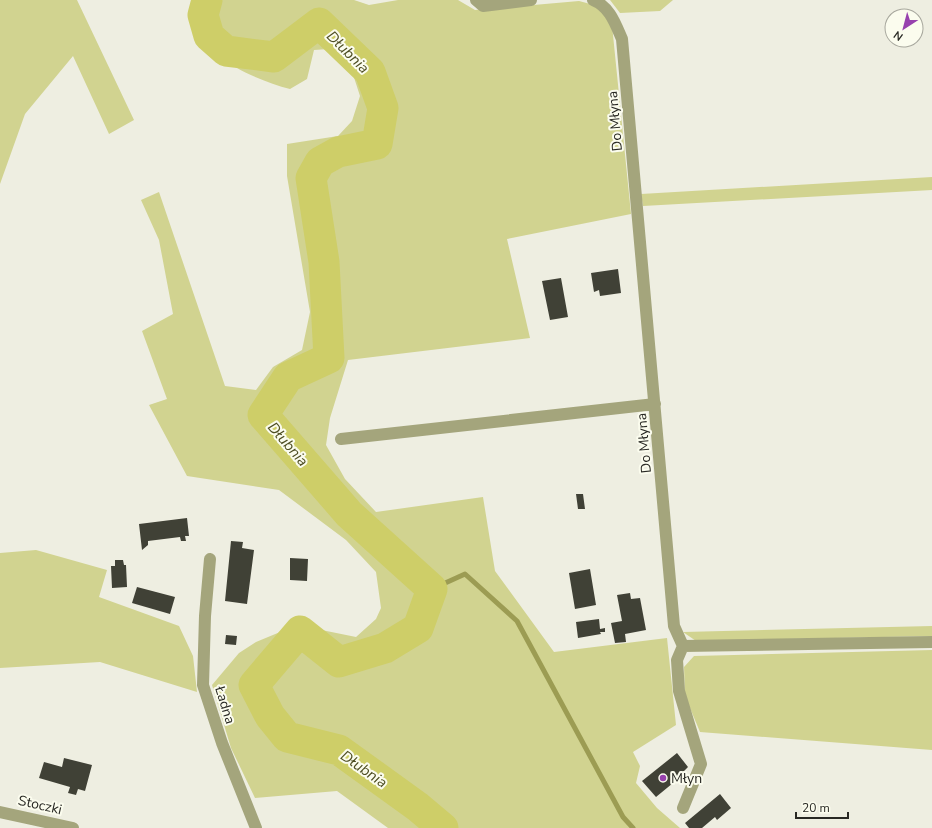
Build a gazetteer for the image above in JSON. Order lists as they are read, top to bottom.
{
  "streets": {
    "street": ["Do Młyna", "Ładna", "Stoczki"]
  },
  "water": ["Dłubnia"],
  "places": ["Młyn"],
  "scale_bar": "20 m",
  "north": "bottom left"
}
